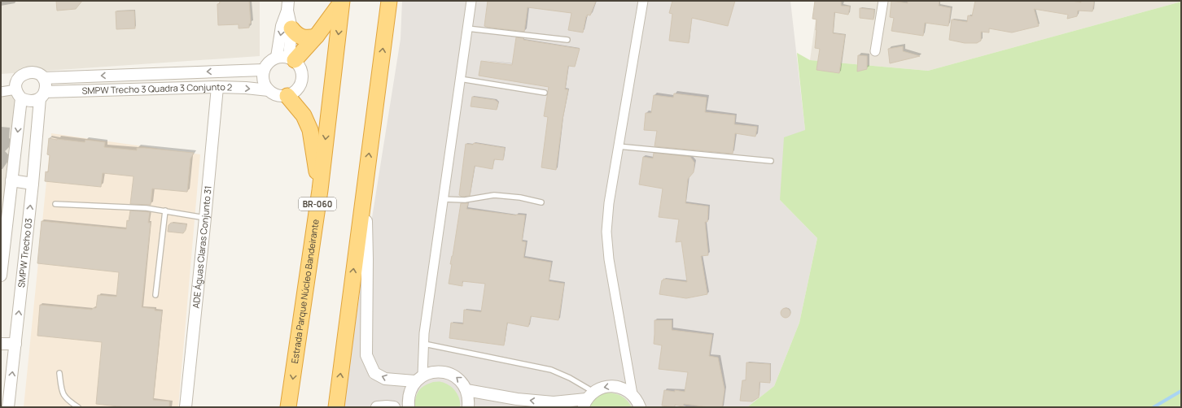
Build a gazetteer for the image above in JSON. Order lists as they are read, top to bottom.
{
  "streets": {
    "highway": ["BR-060", "Estrada Parque Núcleo Bandeirante"],
    "street": ["SMPW Trecho 3 Quadra 3 Conjunto 2", "ADE Águas Claras Conjunto 31", "SMPW Trecho 03"]
  },
  "crossings": [
    ["SMPW Trecho 3 Quadra 3 Conjunto 2", "ADE Águas Claras Conjunto 31"],
    ["SMPW Trecho 3 Quadra 3 Conjunto 2", "SMPW Trecho 03"]
  ]
}
